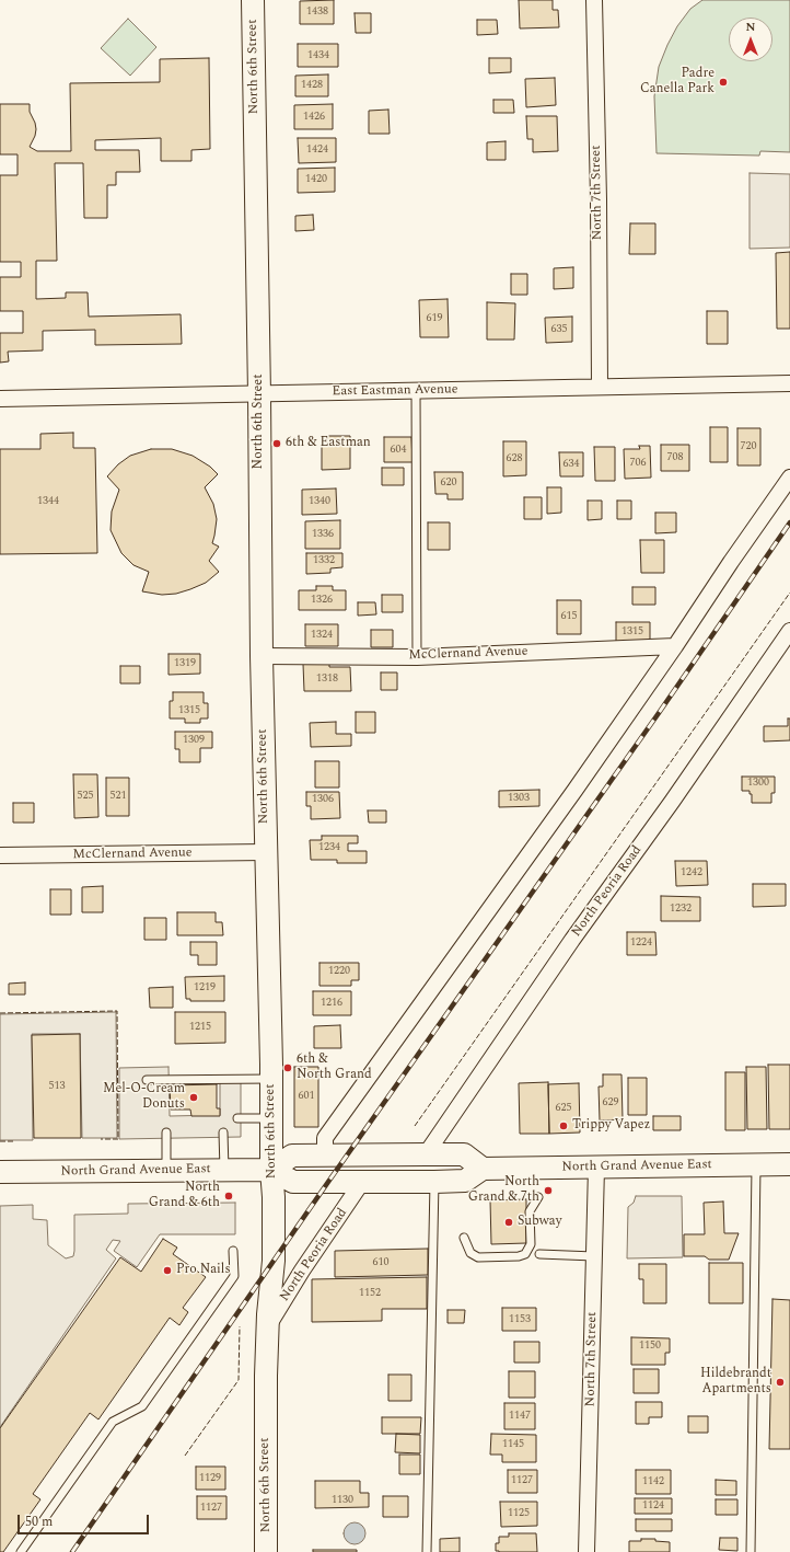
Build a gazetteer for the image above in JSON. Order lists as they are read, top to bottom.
{
  "streets": {
    "main road": ["North 6th Street", "North Grand Avenue East"],
    "street": [
      "North 7th Street",
      "East Eastman Avenue",
      "McClernand Avenue",
      "North Peoria Road"
    ]
  },
  "crossings": [
    ["North 6th Street", "East Eastman Avenue"],
    ["North 6th Street", "McClernand Avenue"],
    ["North 6th Street", "North Peoria Road"],
    ["North 6th Street", "North Grand Avenue East"],
    ["North 7th Street", "East Eastman Avenue"],
    ["North 7th Street", "North Grand Avenue East"],
    ["North Peoria Road", "North Grand Avenue East"]
  ],
  "places": [
    "Padre Canella Park",
    "6th & Eastman",
    "6th & North Grand",
    "Mel-O-Cream Donuts",
    "Trippy Vapez",
    "North Grand & 7th",
    "North Grand & 6th",
    "Subway",
    "Pro Nails",
    "Hildebrandt Apartments"
  ],
  "house_numbers": [
    "1438",
    "1434",
    "1428",
    "1426",
    "1424",
    "1420",
    "619",
    "635",
    "720",
    "604",
    "708",
    "628",
    "706",
    "634",
    "620",
    "1344",
    "1340",
    "1336",
    "1332",
    "1326",
    "615",
    "1315",
    "1324",
    "1319",
    "1318",
    "1315",
    "1309",
    "1300",
    "525",
    "521",
    "1303",
    "1306",
    "1234",
    "1242",
    "1232",
    "1224",
    "1220",
    "1219",
    "1216",
    "1215",
    "513",
    "601",
    "629",
    "625",
    "610",
    "1152",
    "1153",
    "1150",
    "1147",
    "1145",
    "1129",
    "1127",
    "1142",
    "1130",
    "1124",
    "1127",
    "1125"
  ],
  "scale_bar": "50 m",
  "north": "top"
}
